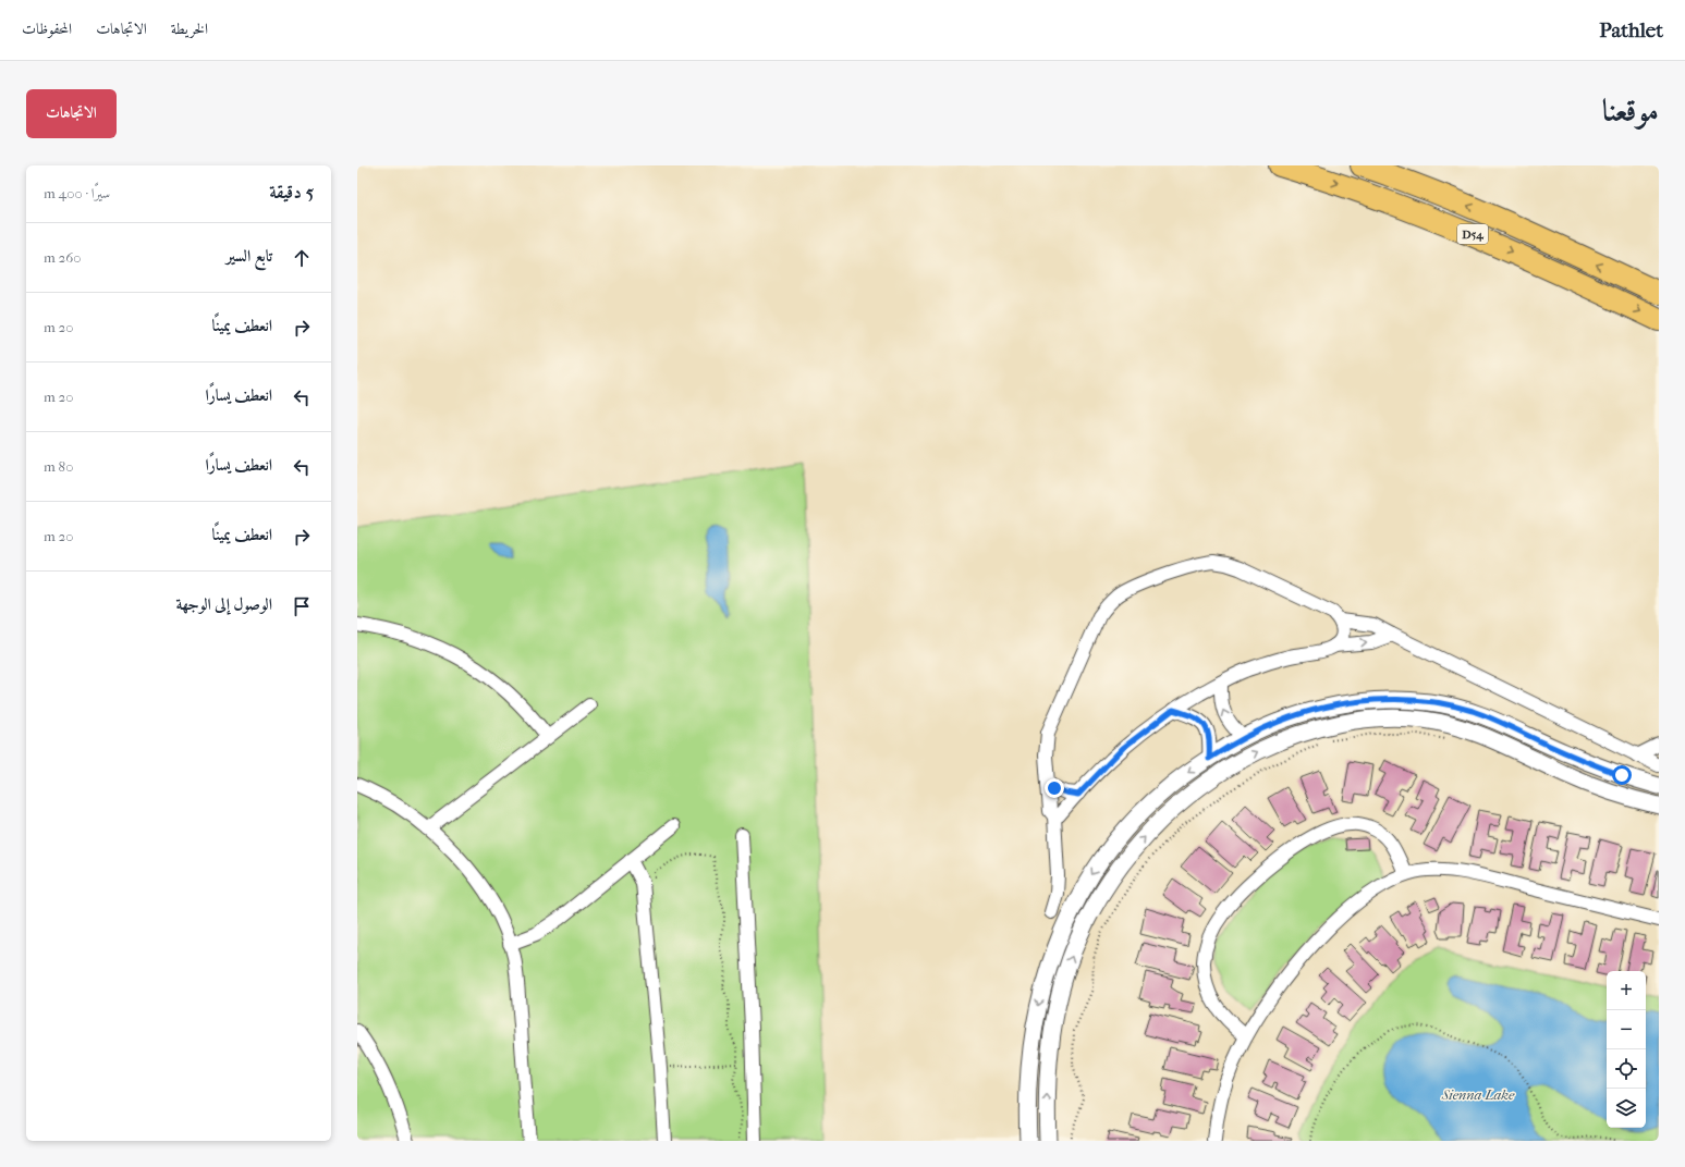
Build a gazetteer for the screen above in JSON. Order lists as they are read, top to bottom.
{
  "streets": {
    "highway": ["D54"]
  },
  "water": ["Sienna Lake"],
  "page": {
    "header": "Pathlet",
    "nav": ["الخريطة", "الاتجاهات", "المحفوظات"],
    "title": "موقعنا",
    "buttons": "الاتجاهات",
    "heading": ["5 دقيقة", "سيرًا · 400 m"],
    "list": [
      ["تابع السير", "260 m"],
      ["انعطف يمينًا", "20 m"],
      ["انعطف يسارًا", "20 m"],
      ["انعطف يسارًا", "80 m"],
      ["انعطف يمينًا", "20 m"],
      "الوصول إلى الوجهة"
    ],
    "map_buttons": ["+", "−"]
  }
}
